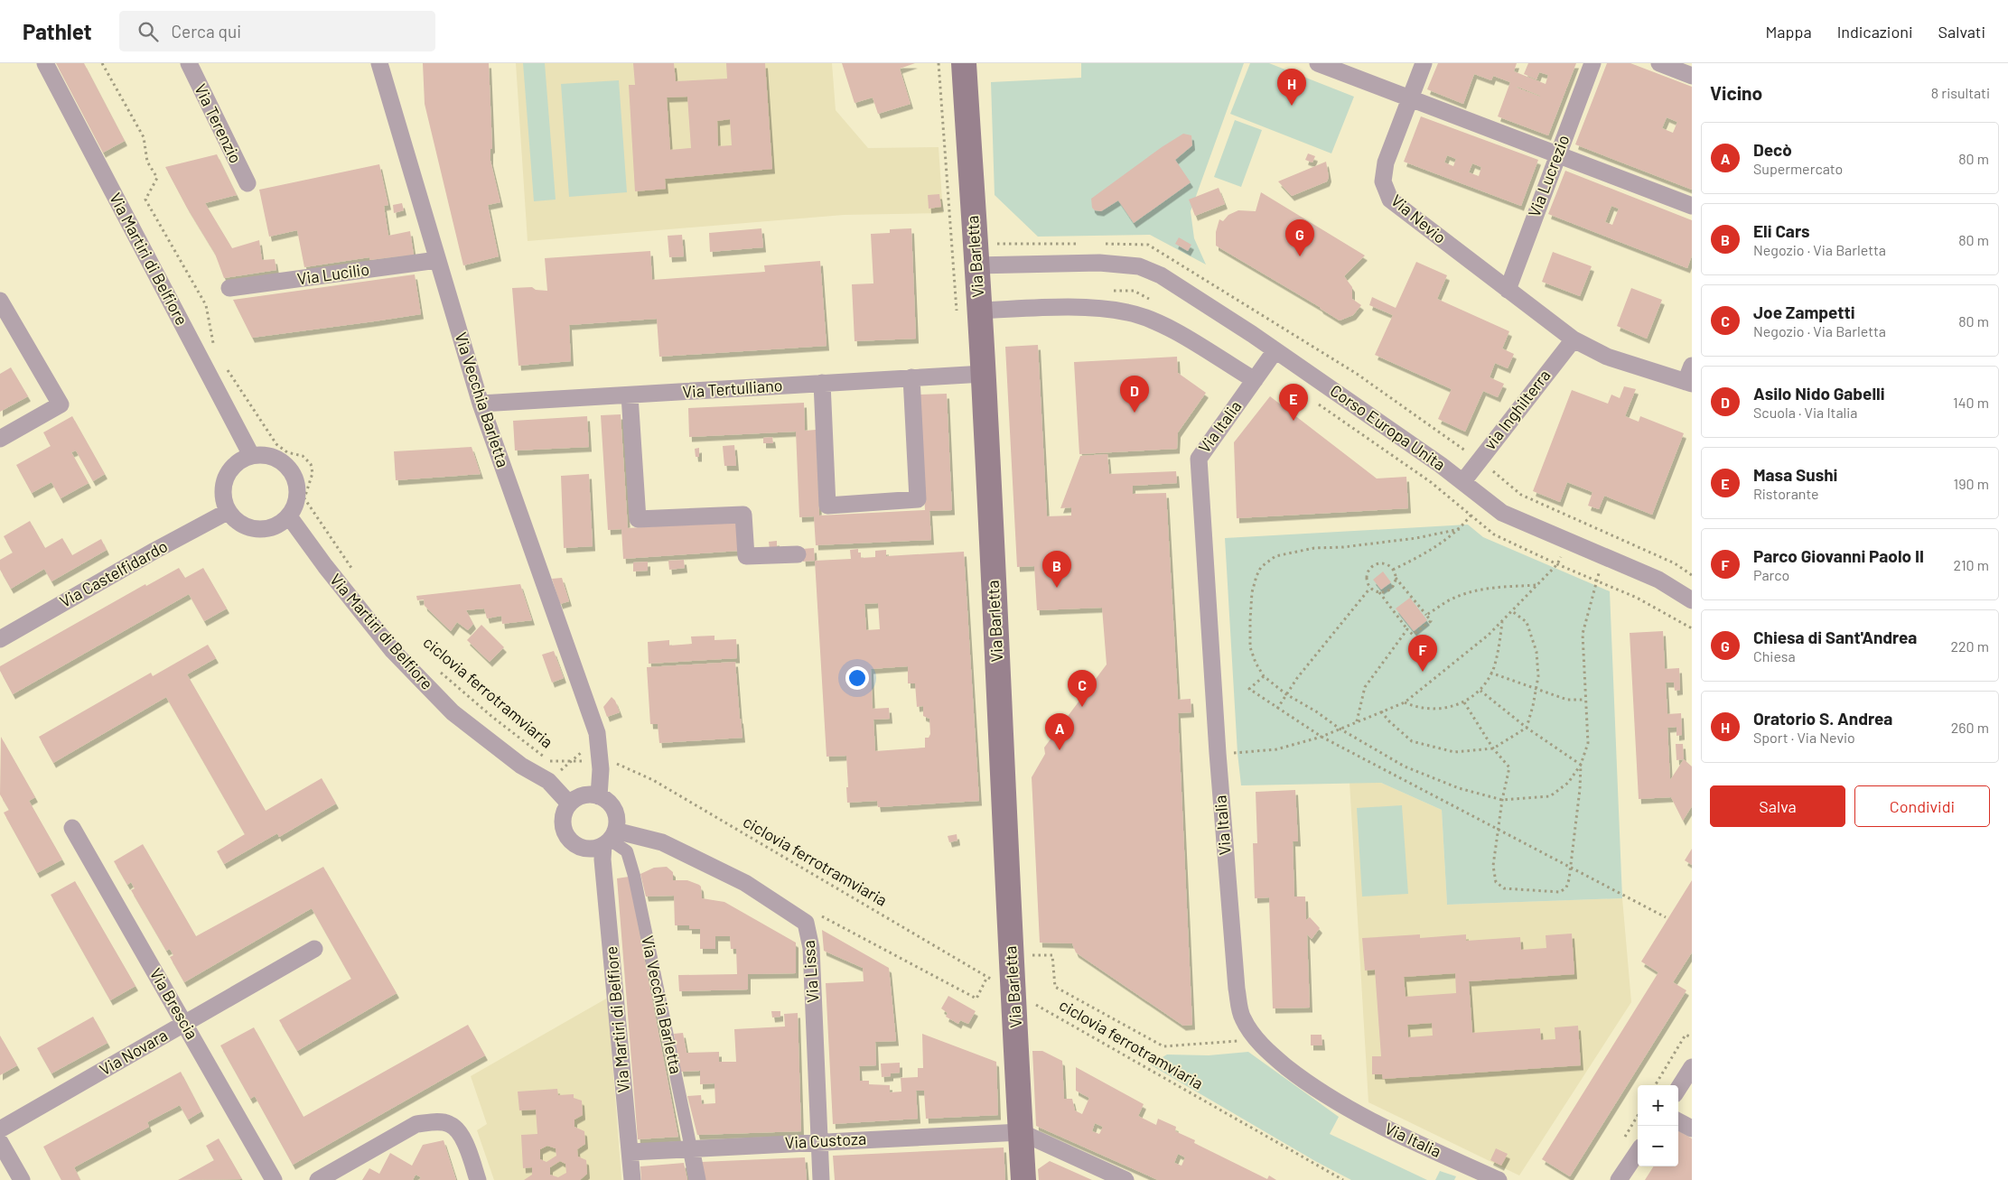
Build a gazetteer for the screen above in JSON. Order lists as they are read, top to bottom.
{
  "streets": {
    "main road": ["Via Barletta"],
    "street": [
      "Via Terenzio",
      "Via Lucrezio",
      "Via Nevio",
      "Via Martiri di Belfiore",
      "Via Lucilio",
      "Via Tertulliano",
      "Via Vecchia Barletta",
      "via Inghilterra",
      "Via Italia",
      "Corso Europa Unita",
      "Via Castelfidardo",
      "Via Lissa",
      "Via Brescia",
      "Via Novara",
      "Via Custoza"
    ],
    "path": ["ciclovia ferrotramviaria"]
  },
  "crossings": [
    ["Via Lucrezio", "Via Nevio"],
    ["Via Nevio", "via Inghilterra"],
    ["Via Barletta", "Via Tertulliano"],
    ["Via Barletta", "Corso Europa Unita"],
    ["Via Barletta", "ciclovia ferrotramviaria"],
    ["Via Barletta", "Via Custoza"],
    ["Via Martiri di Belfiore", "Via Vecchia Barletta"],
    ["Via Martiri di Belfiore", "Via Castelfidardo"],
    ["Via Martiri di Belfiore", "Via Lissa"],
    ["Via Martiri di Belfiore", "Via Custoza"],
    ["Via Lucilio", "Via Vecchia Barletta"],
    ["Via Tertulliano", "Via Vecchia Barletta"],
    ["Via Vecchia Barletta", "ciclovia ferrotramviaria"],
    ["Via Vecchia Barletta", "Via Lissa"],
    ["Via Vecchia Barletta", "Via Custoza"],
    ["via Inghilterra", "Corso Europa Unita"],
    ["Via Italia", "Corso Europa Unita"],
    ["Via Lissa", "Via Custoza"],
    ["Via Brescia", "Via Novara"]
  ],
  "page": {
    "header": "Pathlet",
    "search": "Cerca qui",
    "nav": ["Mappa", "Indicazioni", "Salvati"],
    "heading": ["Vicino", "8 risultati"],
    "pins": [
      "H",
      "G",
      "D",
      "E",
      "B",
      "F",
      "C",
      "A"
    ],
    "list": [
      {
        "mark": "A",
        "name": "Decò",
        "note": "Supermercato",
        "value": "80 m"
      },
      {
        "mark": "B",
        "name": "Eli Cars",
        "note": "Negozio · Via Barletta",
        "value": "80 m"
      },
      {
        "mark": "C",
        "name": "Joe Zampetti",
        "note": "Negozio · Via Barletta",
        "value": "80 m"
      },
      {
        "mark": "D",
        "name": "Asilo Nido Gabelli",
        "note": "Scuola · Via Italia",
        "value": "140 m"
      },
      {
        "mark": "E",
        "name": "Masa Sushi",
        "note": "Ristorante",
        "value": "190 m"
      },
      {
        "mark": "F",
        "name": "Parco Giovanni Paolo II",
        "note": "Parco",
        "value": "210 m"
      },
      {
        "mark": "G",
        "name": "Chiesa di Sant'Andrea",
        "note": "Chiesa",
        "value": "220 m"
      },
      {
        "mark": "H",
        "name": "Oratorio S. Andrea",
        "note": "Sport · Via Nevio",
        "value": "260 m"
      }
    ],
    "buttons": ["Salva", "Condividi"],
    "map_buttons": ["+", "−"]
  }
}
